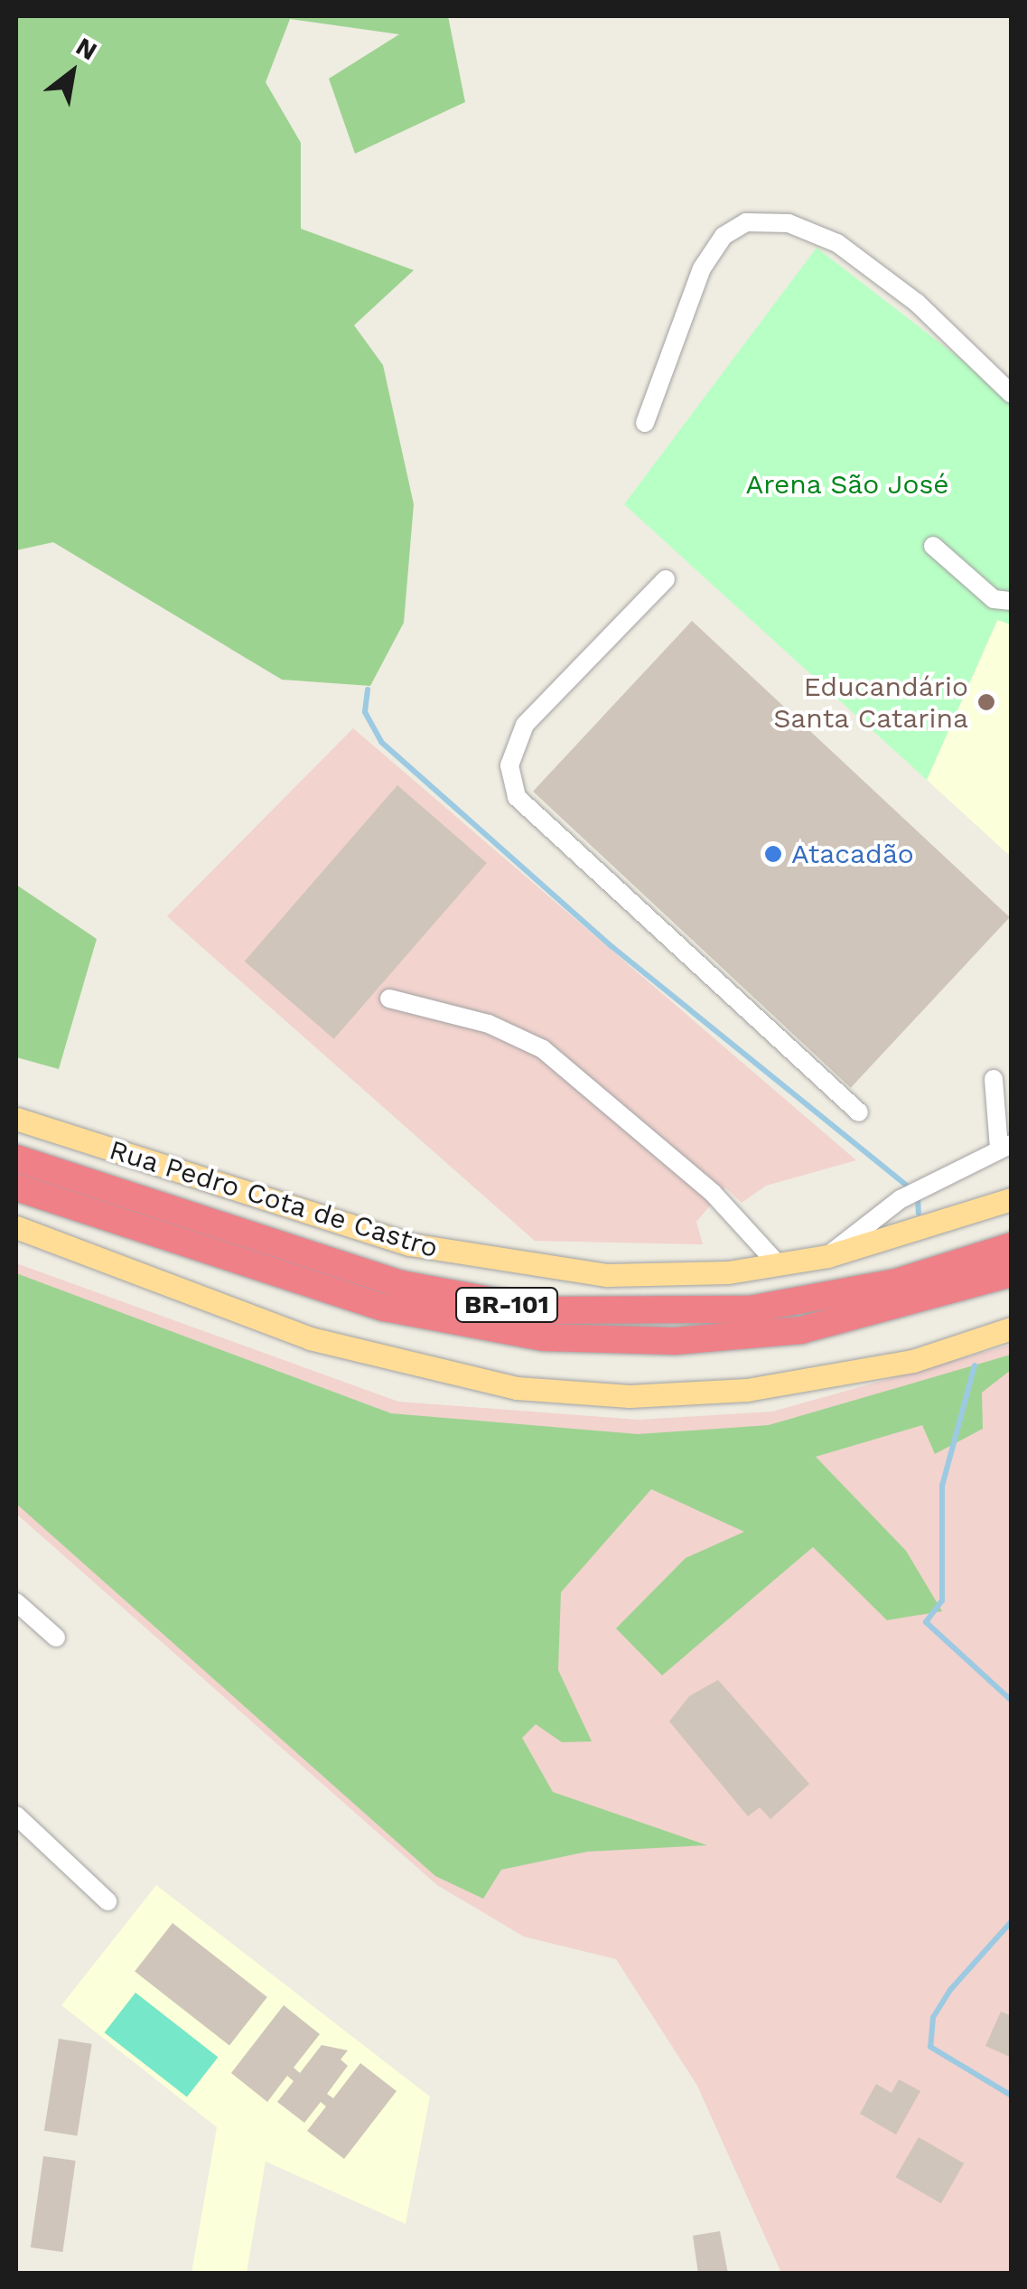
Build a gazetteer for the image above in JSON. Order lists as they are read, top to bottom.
{
  "streets": {
    "highway": ["BR-101"],
    "main road": ["Rua Pedro Cota de Castro"]
  },
  "parks": ["Arena São José"],
  "places": ["Educandário Santa Catarina", "Atacadão"],
  "north": "top right"
}
